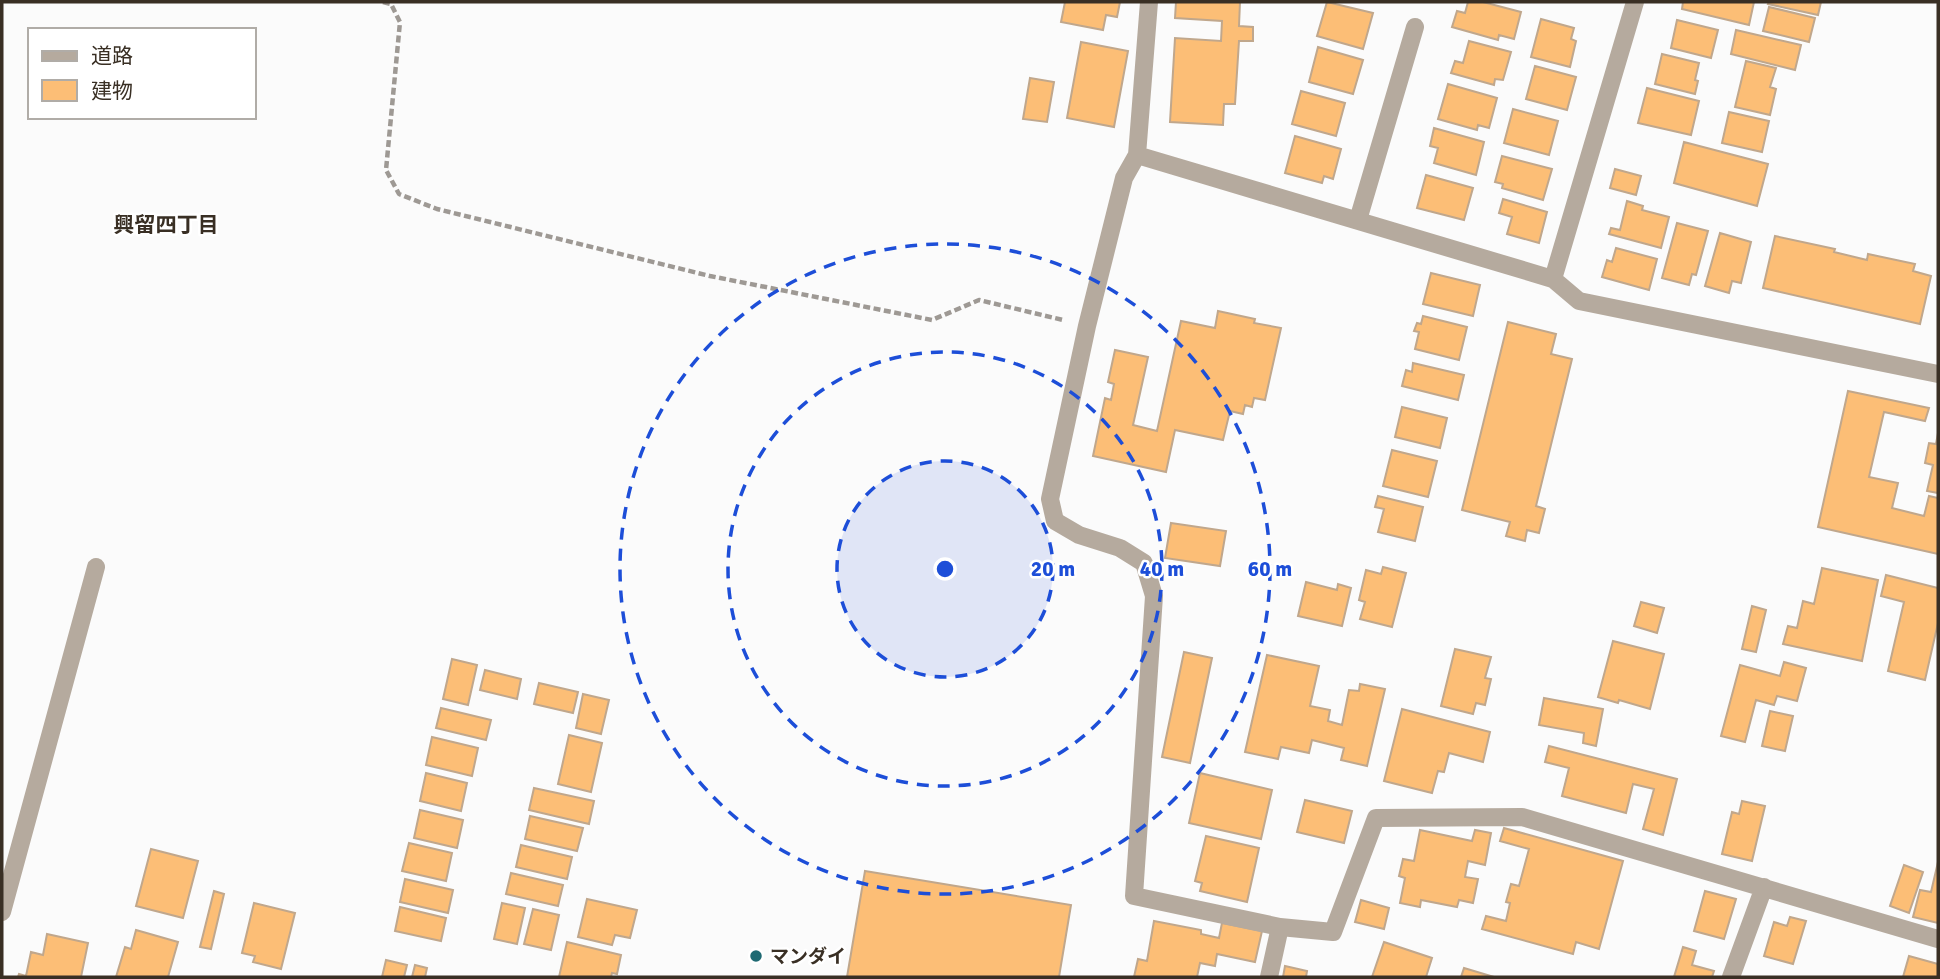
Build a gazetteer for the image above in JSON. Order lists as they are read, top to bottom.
{
  "districts": ["興留四丁目"],
  "places": ["マンダイ"],
  "legend": ["道路", "建物"],
  "rings": ["20 m", "40 m", "60 m"]
}
